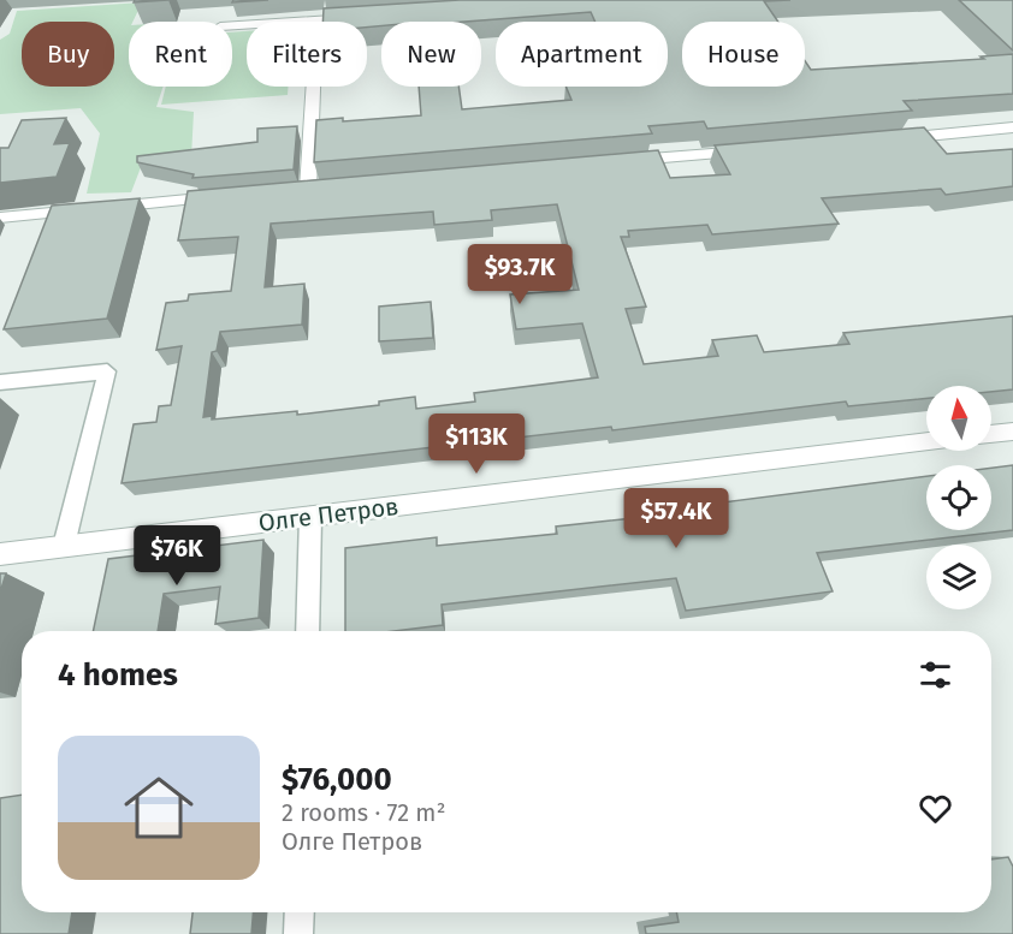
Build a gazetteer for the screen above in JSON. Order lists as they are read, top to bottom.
{
  "streets": {
    "street": ["Олге Петров"]
  },
  "north": "top",
  "page": {
    "chip": [
      "Buy",
      "Rent",
      "Filters",
      "New",
      "Apartment",
      "House"
    ],
    "price": [
      "$93.7K",
      "$113K",
      "$57.4K",
      "$76K"
    ],
    "heading": "4 homes",
    "list": [
      {
        "name": "$76,000",
        "note": "2 rooms · 72 m² · Олге Петров"
      }
    ]
  }
}
